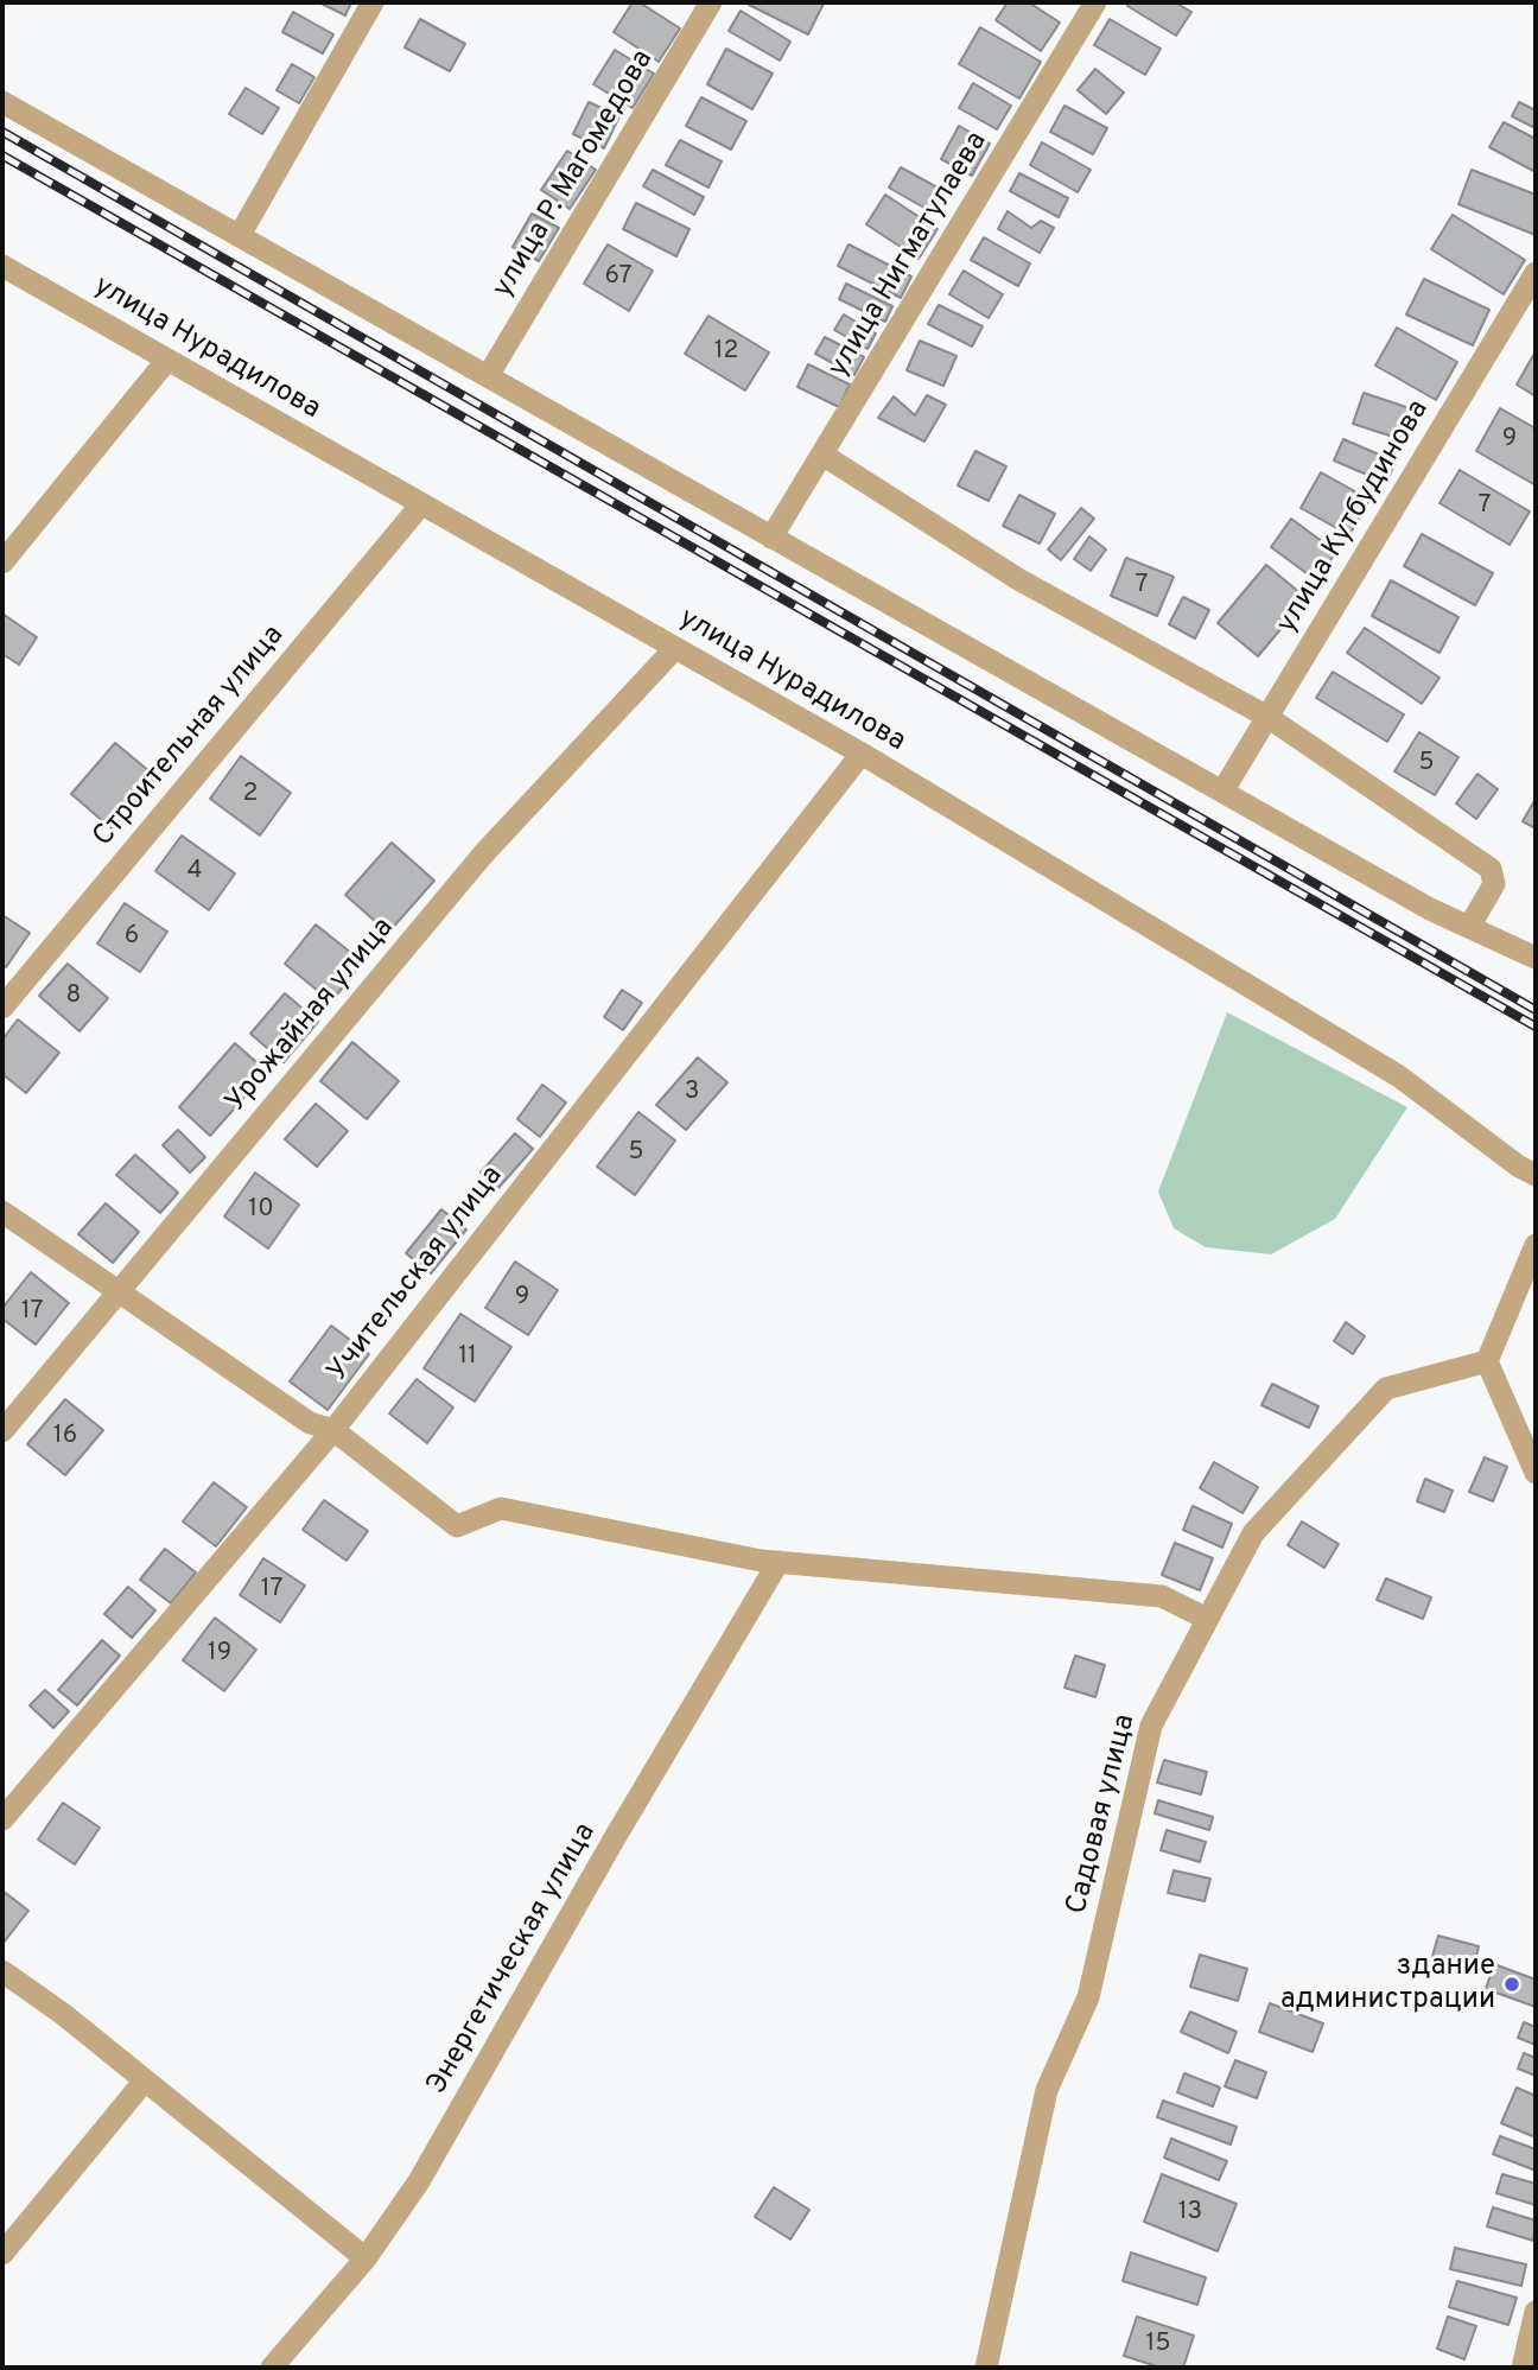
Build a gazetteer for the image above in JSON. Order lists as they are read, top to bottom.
{
  "streets": {
    "street": [
      "улица Р. Магомедова",
      "улица Нигматулаева",
      "улица Нурадилова",
      "улица Кутбудинова",
      "Строительная улица",
      "Урожайная улица",
      "Учительская улица",
      "Садовая улица",
      "Энергетическая улица"
    ]
  },
  "crossings": [
    ["улица Нурадилова", "Строительная улица"],
    ["улица Нурадилова", "Урожайная улица"],
    ["улица Нурадилова", "Учительская улица"]
  ],
  "places": ["здание администрации"],
  "house_numbers": [
    "67",
    "12",
    "9",
    "7",
    "7",
    "5",
    "2",
    "4",
    "6",
    "8",
    "3",
    "5",
    "10",
    "9",
    "17",
    "11",
    "16",
    "17",
    "19",
    "13",
    "15"
  ]
}
